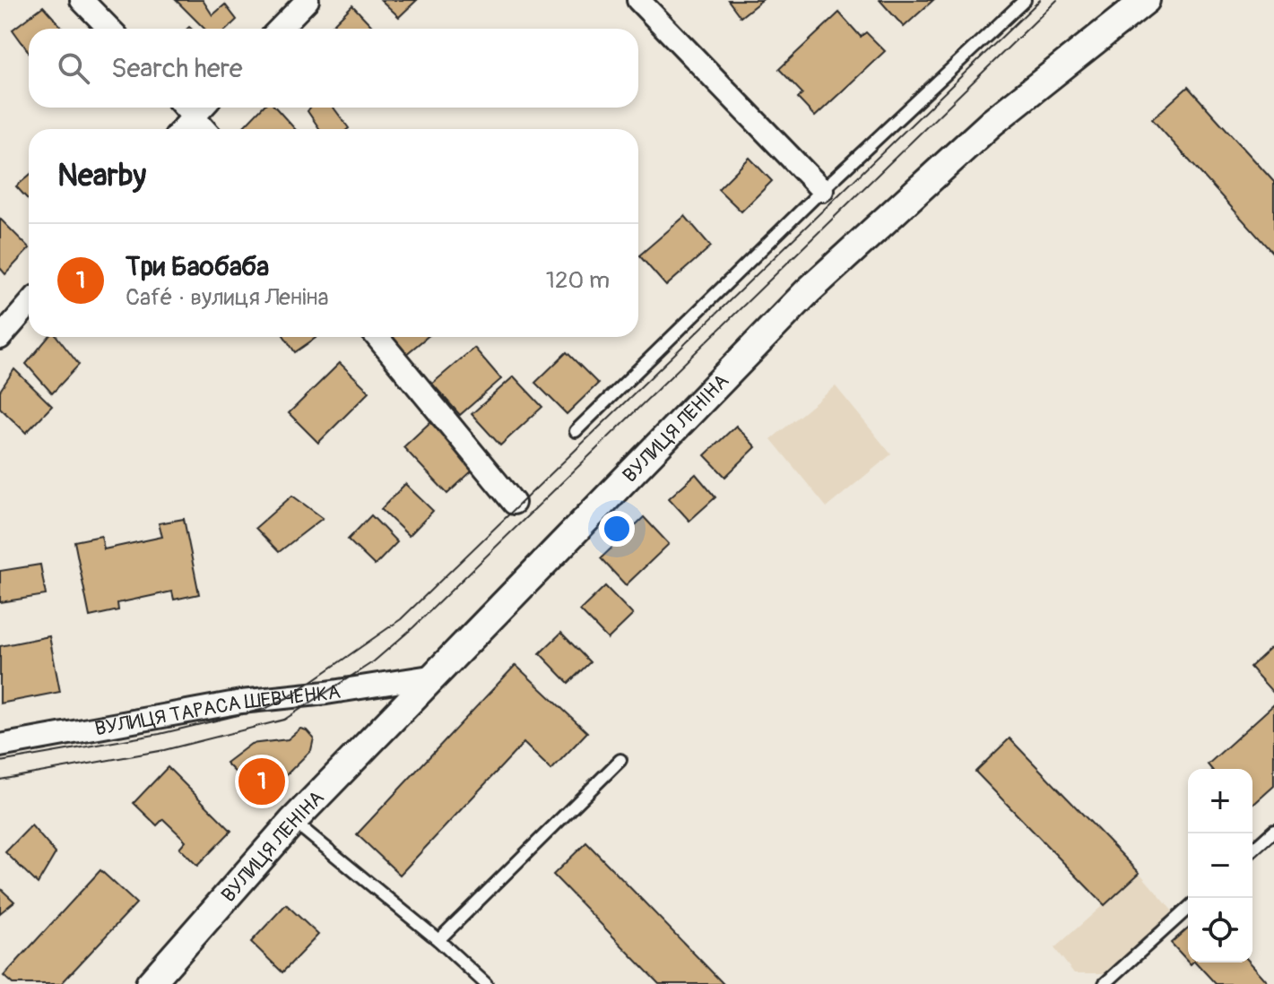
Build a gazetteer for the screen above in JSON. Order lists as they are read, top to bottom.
{
  "streets": {
    "street": ["ВУЛИЦЯ ЛЕНІНА", "ВУЛИЦЯ ТАРАСА ШЕВЧЕНКА"]
  },
  "crossings": [
    ["ВУЛИЦЯ ЛЕНІНА", "ВУЛИЦЯ ТАРАСА ШЕВЧЕНКА"]
  ],
  "page": {
    "search": "Search here",
    "heading": "Nearby",
    "list": [
      {
        "mark": "1",
        "name": "Три Баобаба",
        "note": "Café · вулиця Леніна",
        "value": "120 m"
      }
    ],
    "pins": "1",
    "map_buttons": ["+", "−"]
  }
}
